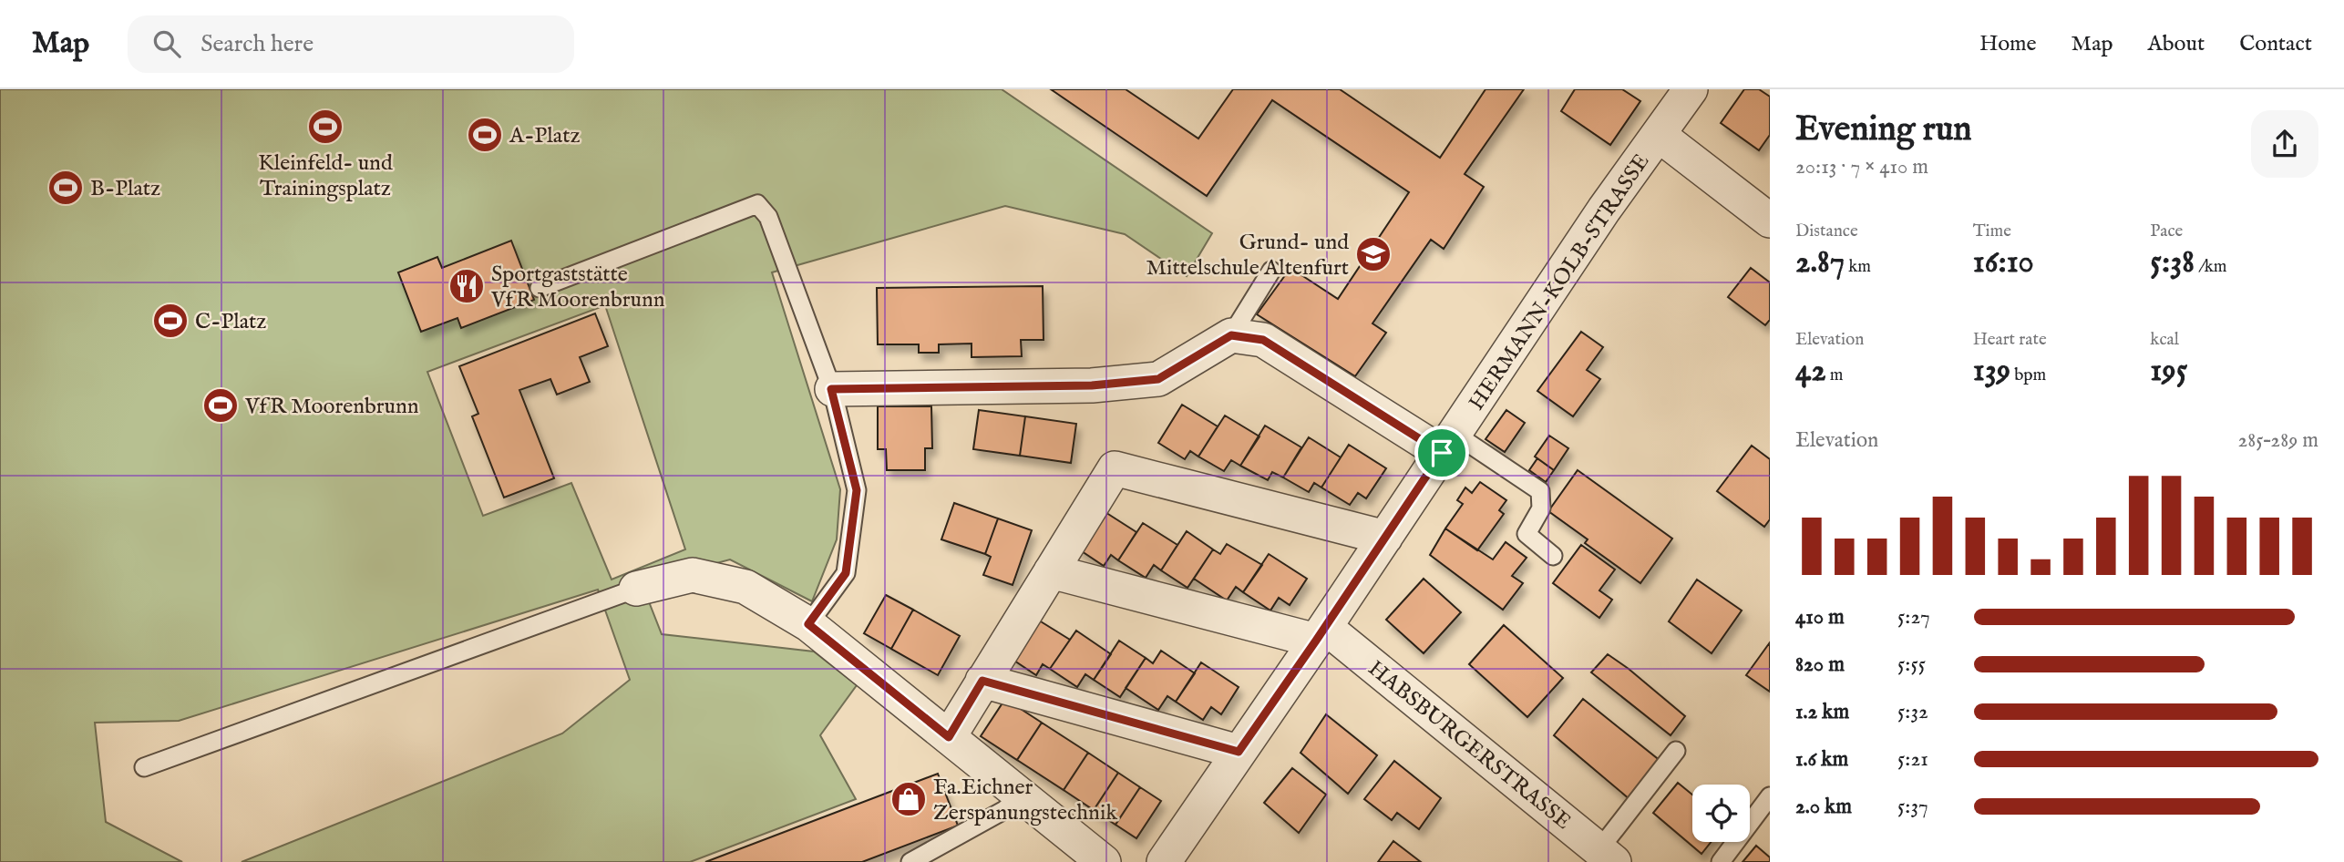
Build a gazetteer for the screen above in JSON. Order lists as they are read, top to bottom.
{
  "streets": {
    "street": ["HERMANN-KOLB-STRASSE", "HABSBURGERSTRASSE"]
  },
  "crossings": [
    ["HERMANN-KOLB-STRASSE", "HABSBURGERSTRASSE"]
  ],
  "places": {
    "sports": [
      "Kleinfeld- und Trainingsplatz",
      "A-Platz",
      "B-Platz",
      "C-Platz",
      "VfR Moorenbrunn"
    ],
    "school or university": ["Grund- und Mittelschule Altenfurt"],
    "restaurant": ["Sportgaststätte VfR Moorenbrunn"],
    "shop": ["Fa.Eichner Zerspanungstechnik"]
  },
  "page": {
    "header": "Map",
    "search": "Search here",
    "nav": [
      "Home",
      "Map",
      "About",
      "Contact"
    ],
    "heading": ["Evening run", "20:13 · 7 × 410 m"],
    "stats": [
      ["Distance", "2.87 km"],
      ["Time", "16:10"],
      ["Pace", "5:38 /km"],
      ["Elevation", "42 m"],
      ["Heart rate", "139 bpm"],
      ["kcal", "195"]
    ],
    "chart": ["Elevation", "285–289 m"],
    "list": [
      {
        "name": "410 m",
        "note": "5:27"
      },
      {
        "name": "820 m",
        "note": "5:55"
      },
      {
        "name": "1.2 km",
        "note": "5:32"
      },
      {
        "name": "1.6 km",
        "note": "5:21"
      },
      {
        "name": "2.0 km",
        "note": "5:37"
      }
    ]
  }
}
